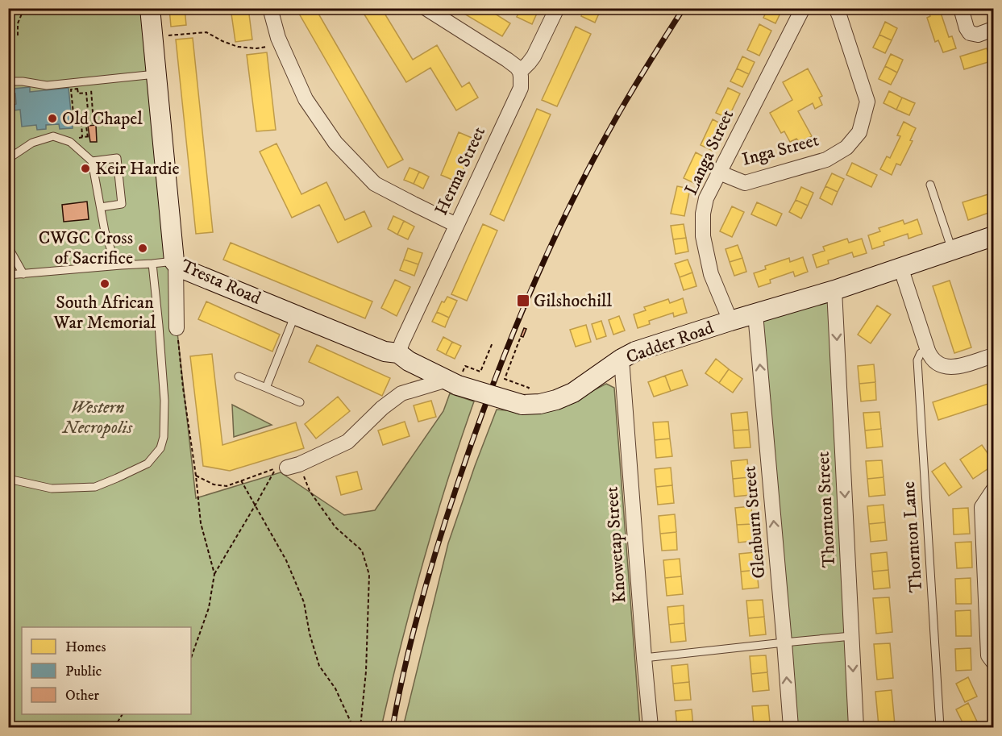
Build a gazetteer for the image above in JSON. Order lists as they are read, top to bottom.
{
  "streets": {
    "street": [
      "Inga Street",
      "Langa Street",
      "Herma Street",
      "Tresta Road",
      "Cadder Road",
      "Thornton Street",
      "Glenburn Street",
      "Knowetap Street"
    ],
    "lane": ["Thornton Lane"]
  },
  "crossings": [
    ["Inga Street", "Langa Street"],
    ["Langa Street", "Cadder Road"],
    ["Herma Street", "Tresta Road"],
    ["Tresta Road", "Cadder Road"],
    ["Cadder Road", "Thornton Street"],
    ["Cadder Road", "Glenburn Street"],
    ["Cadder Road", "Knowetap Street"]
  ],
  "one_way": ["Thornton Street", "Glenburn Street"],
  "parks": ["Western Necropolis"],
  "places": {
    "other": [
      "Old Chapel",
      "Keir Hardie",
      "CWGC Cross of Sacrifice",
      "South African War Memorial"
    ],
    "transit": ["Gilshochill"]
  },
  "legend": ["Homes", "Public", "Other"]
}
